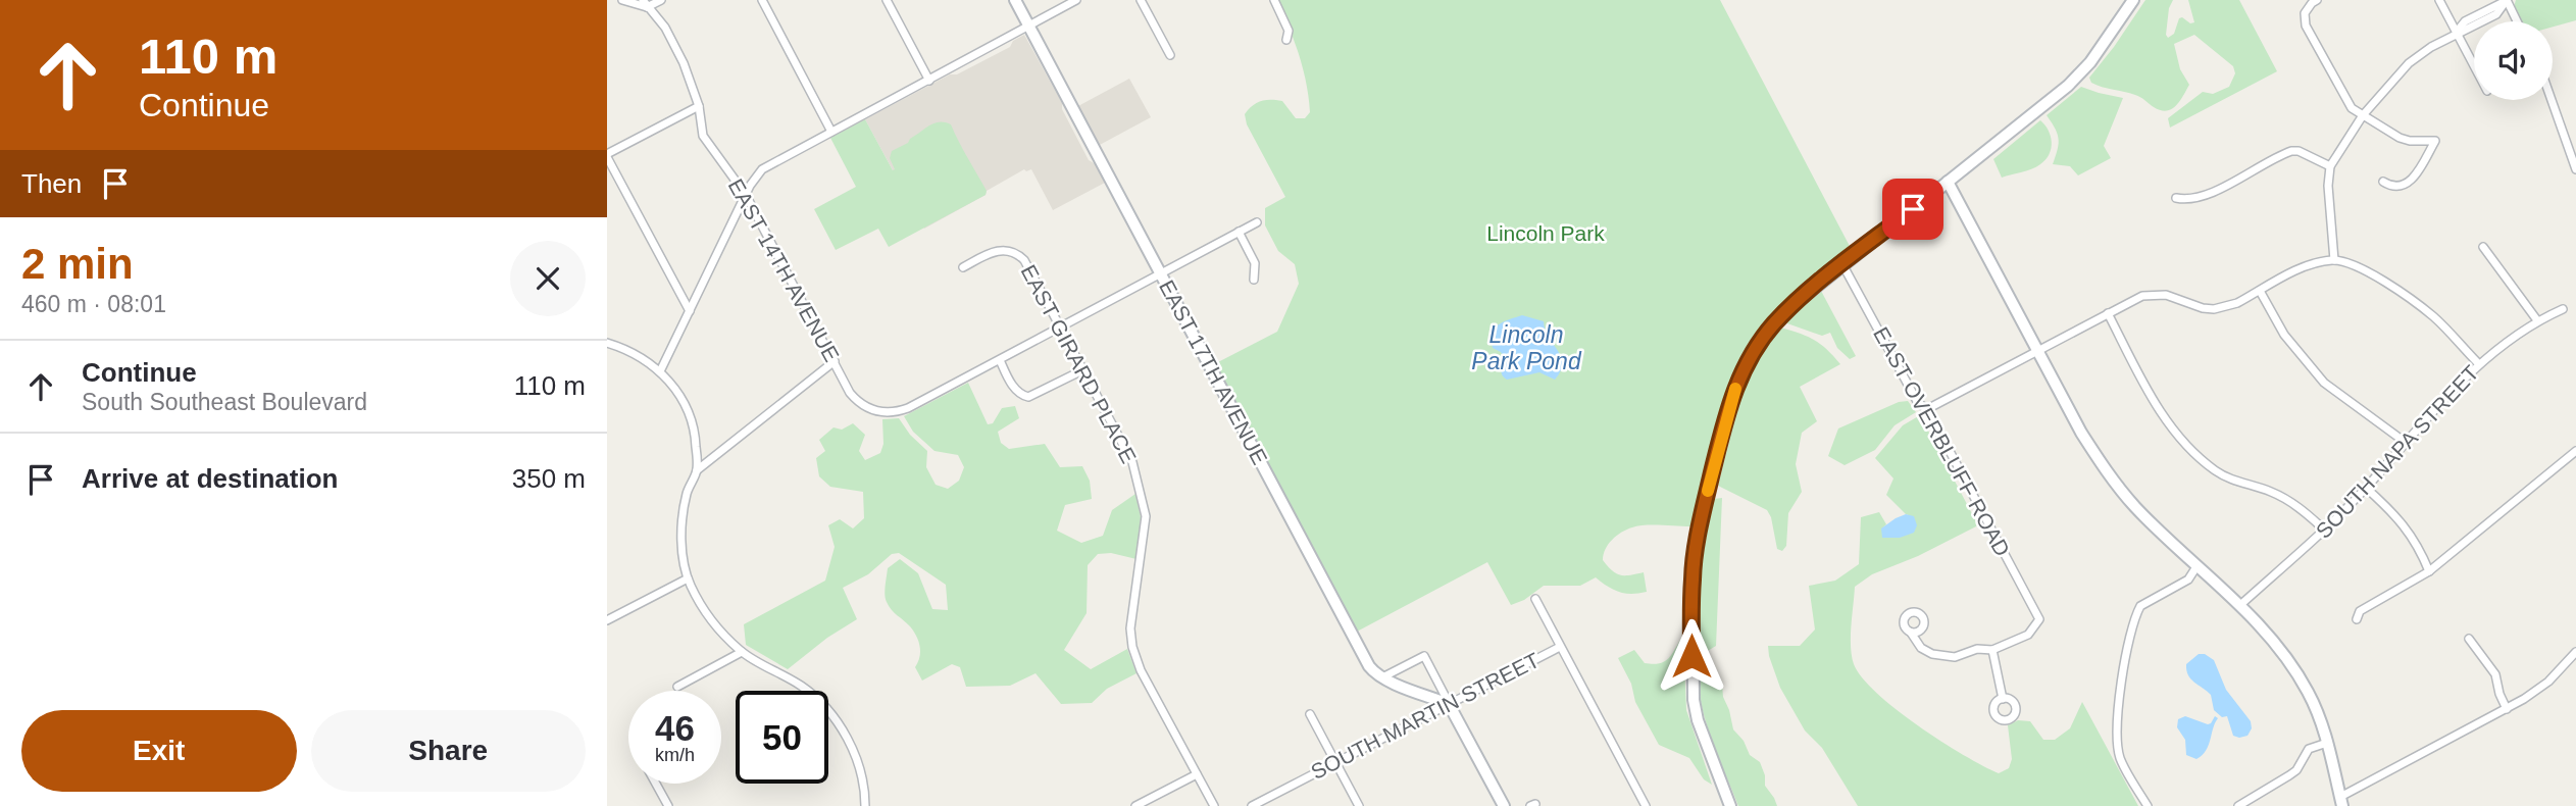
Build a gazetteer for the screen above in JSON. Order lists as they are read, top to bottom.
{
  "streets": {
    "street": [
      "EAST 14TH AVENUE",
      "EAST GIRARD PLACE",
      "EAST 17TH AVENUE",
      "EAST OVERBLUFF ROAD",
      "SOUTH NAPA STREET",
      "SOUTH MARTIN STREET"
    ]
  },
  "crossings": [
    ["EAST 17TH AVENUE", "SOUTH MARTIN STREET"]
  ],
  "water": ["Lincoln Park Pond"],
  "parks": ["Lincoln Park"],
  "page": {
    "turn": ["110 m", "Continue"],
    "then": "Then",
    "heading": ["2 min", "460 m · 08:01"],
    "list": [
      {
        "name": "Continue",
        "note": "South Southeast Boulevard",
        "value": "110 m"
      },
      {
        "name": "Arrive at destination",
        "value": "350 m"
      }
    ],
    "speed": "46 km/h",
    "limit": "50",
    "buttons": ["Exit", "Share"]
  }
}
